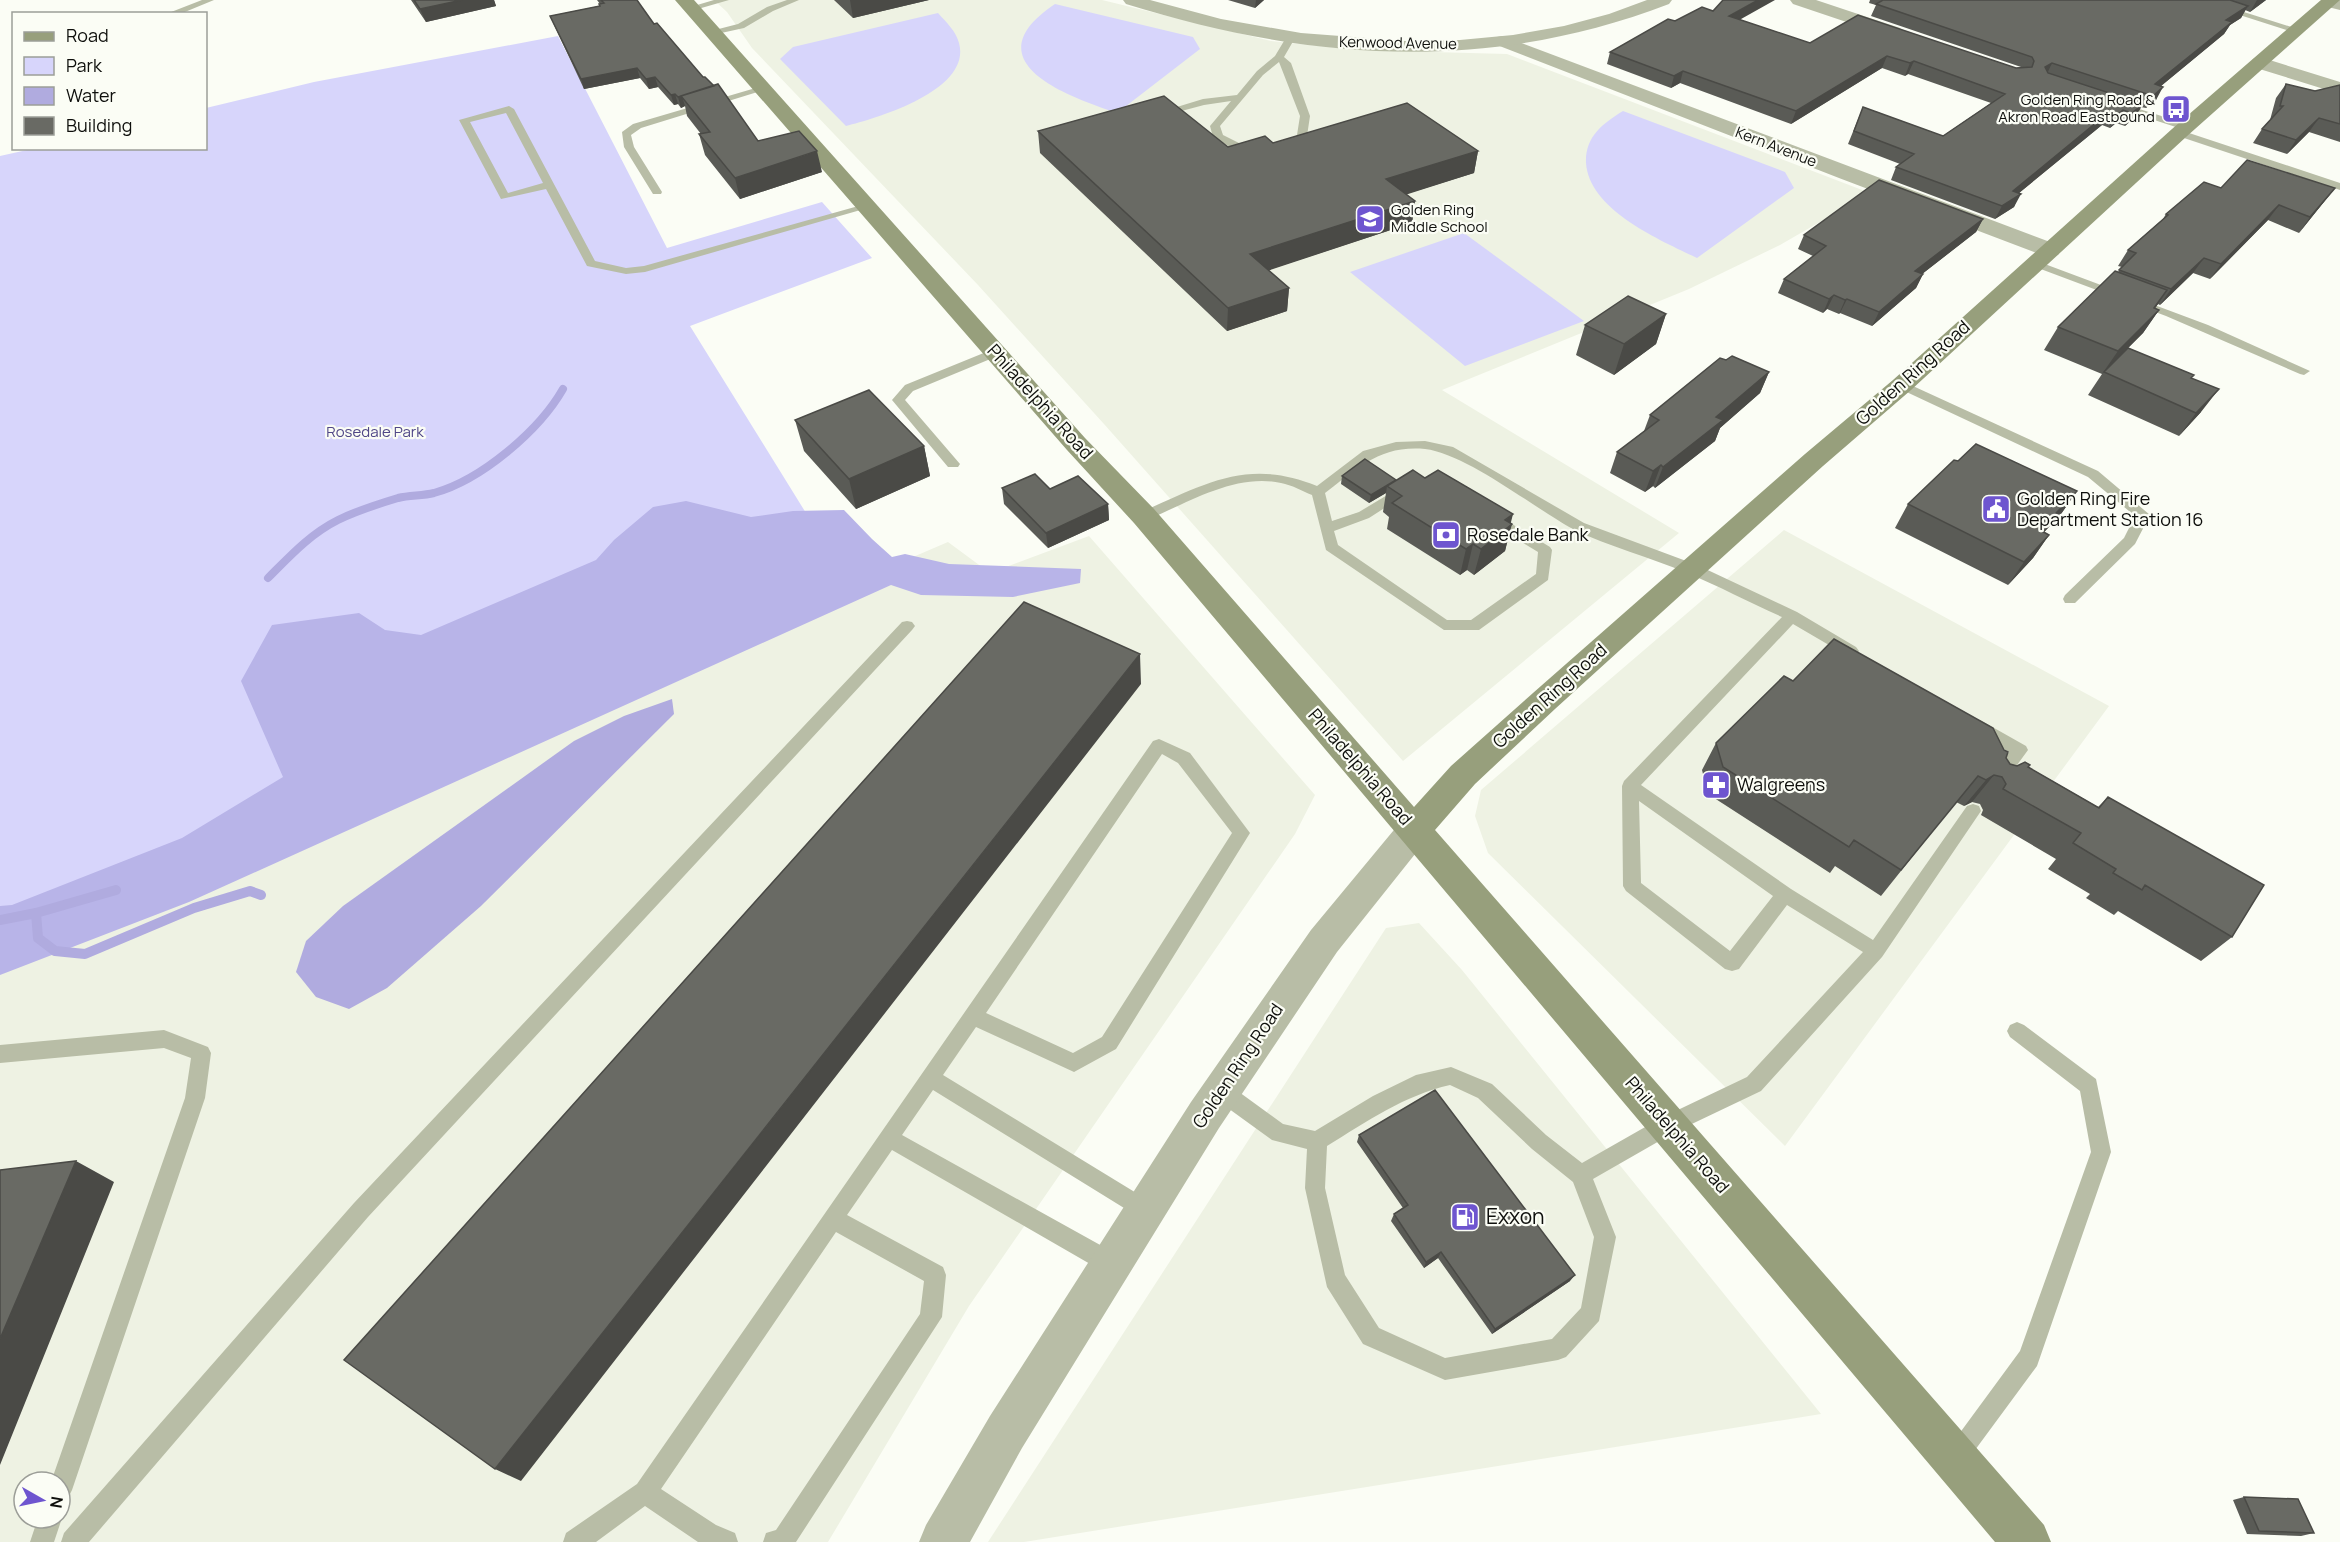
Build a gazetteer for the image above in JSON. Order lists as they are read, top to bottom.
{
  "streets": {
    "main road": ["Golden Ring Road", "Philadelphia Road"],
    "street": ["Kenwood Avenue", "Kern Avenue"]
  },
  "crossings": [
    ["Kenwood Avenue", "Kern Avenue"],
    ["Kern Avenue", "Golden Ring Road"],
    ["Golden Ring Road", "Philadelphia Road"]
  ],
  "parks": ["Rosedale Park"],
  "places": {
    "bus stop": ["Golden Ring Road & Akron Road Eastbound"],
    "school or university": ["Golden Ring Middle School"],
    "public building": ["Golden Ring Fire Department Station 16"],
    "bank": ["Rosedale Bank"],
    "pharmacy": ["Walgreens"],
    "fuel station": ["Exxon"]
  },
  "legend": [
    "Road",
    "Park",
    "Water",
    "Building"
  ],
  "north": "right"
}
